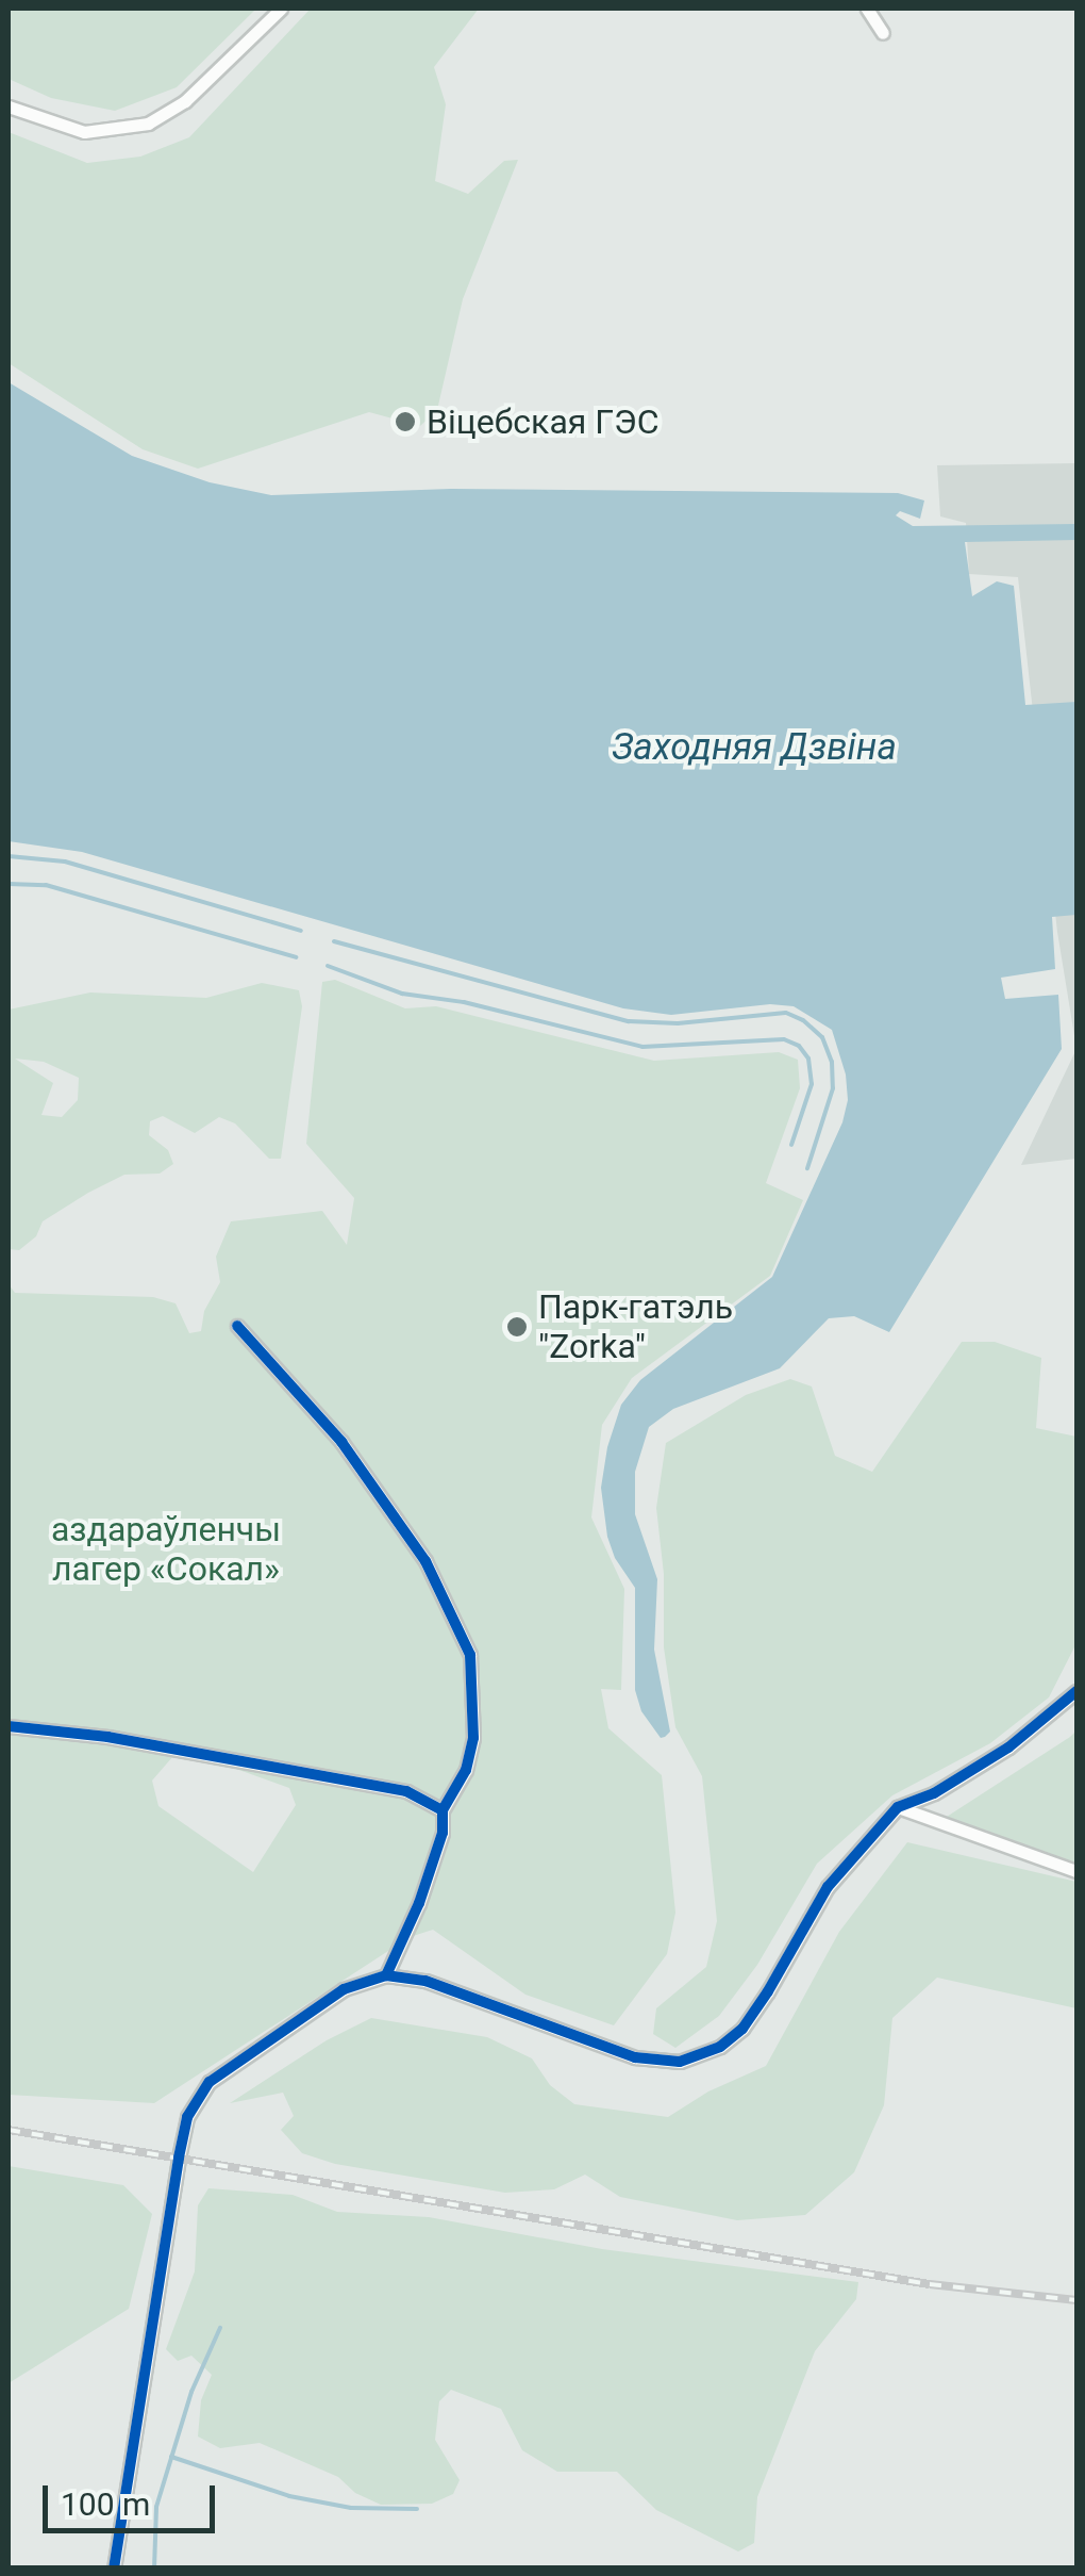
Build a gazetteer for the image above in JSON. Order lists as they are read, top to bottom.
{
  "water": ["Заходняя Дзвіна"],
  "parks": ["аздараўленчы лагер «Сокал»"],
  "places": ["Віцебская ГЭС", "Парк-гатэль \"Zorka\""],
  "scale_bar": "100 m"
}
